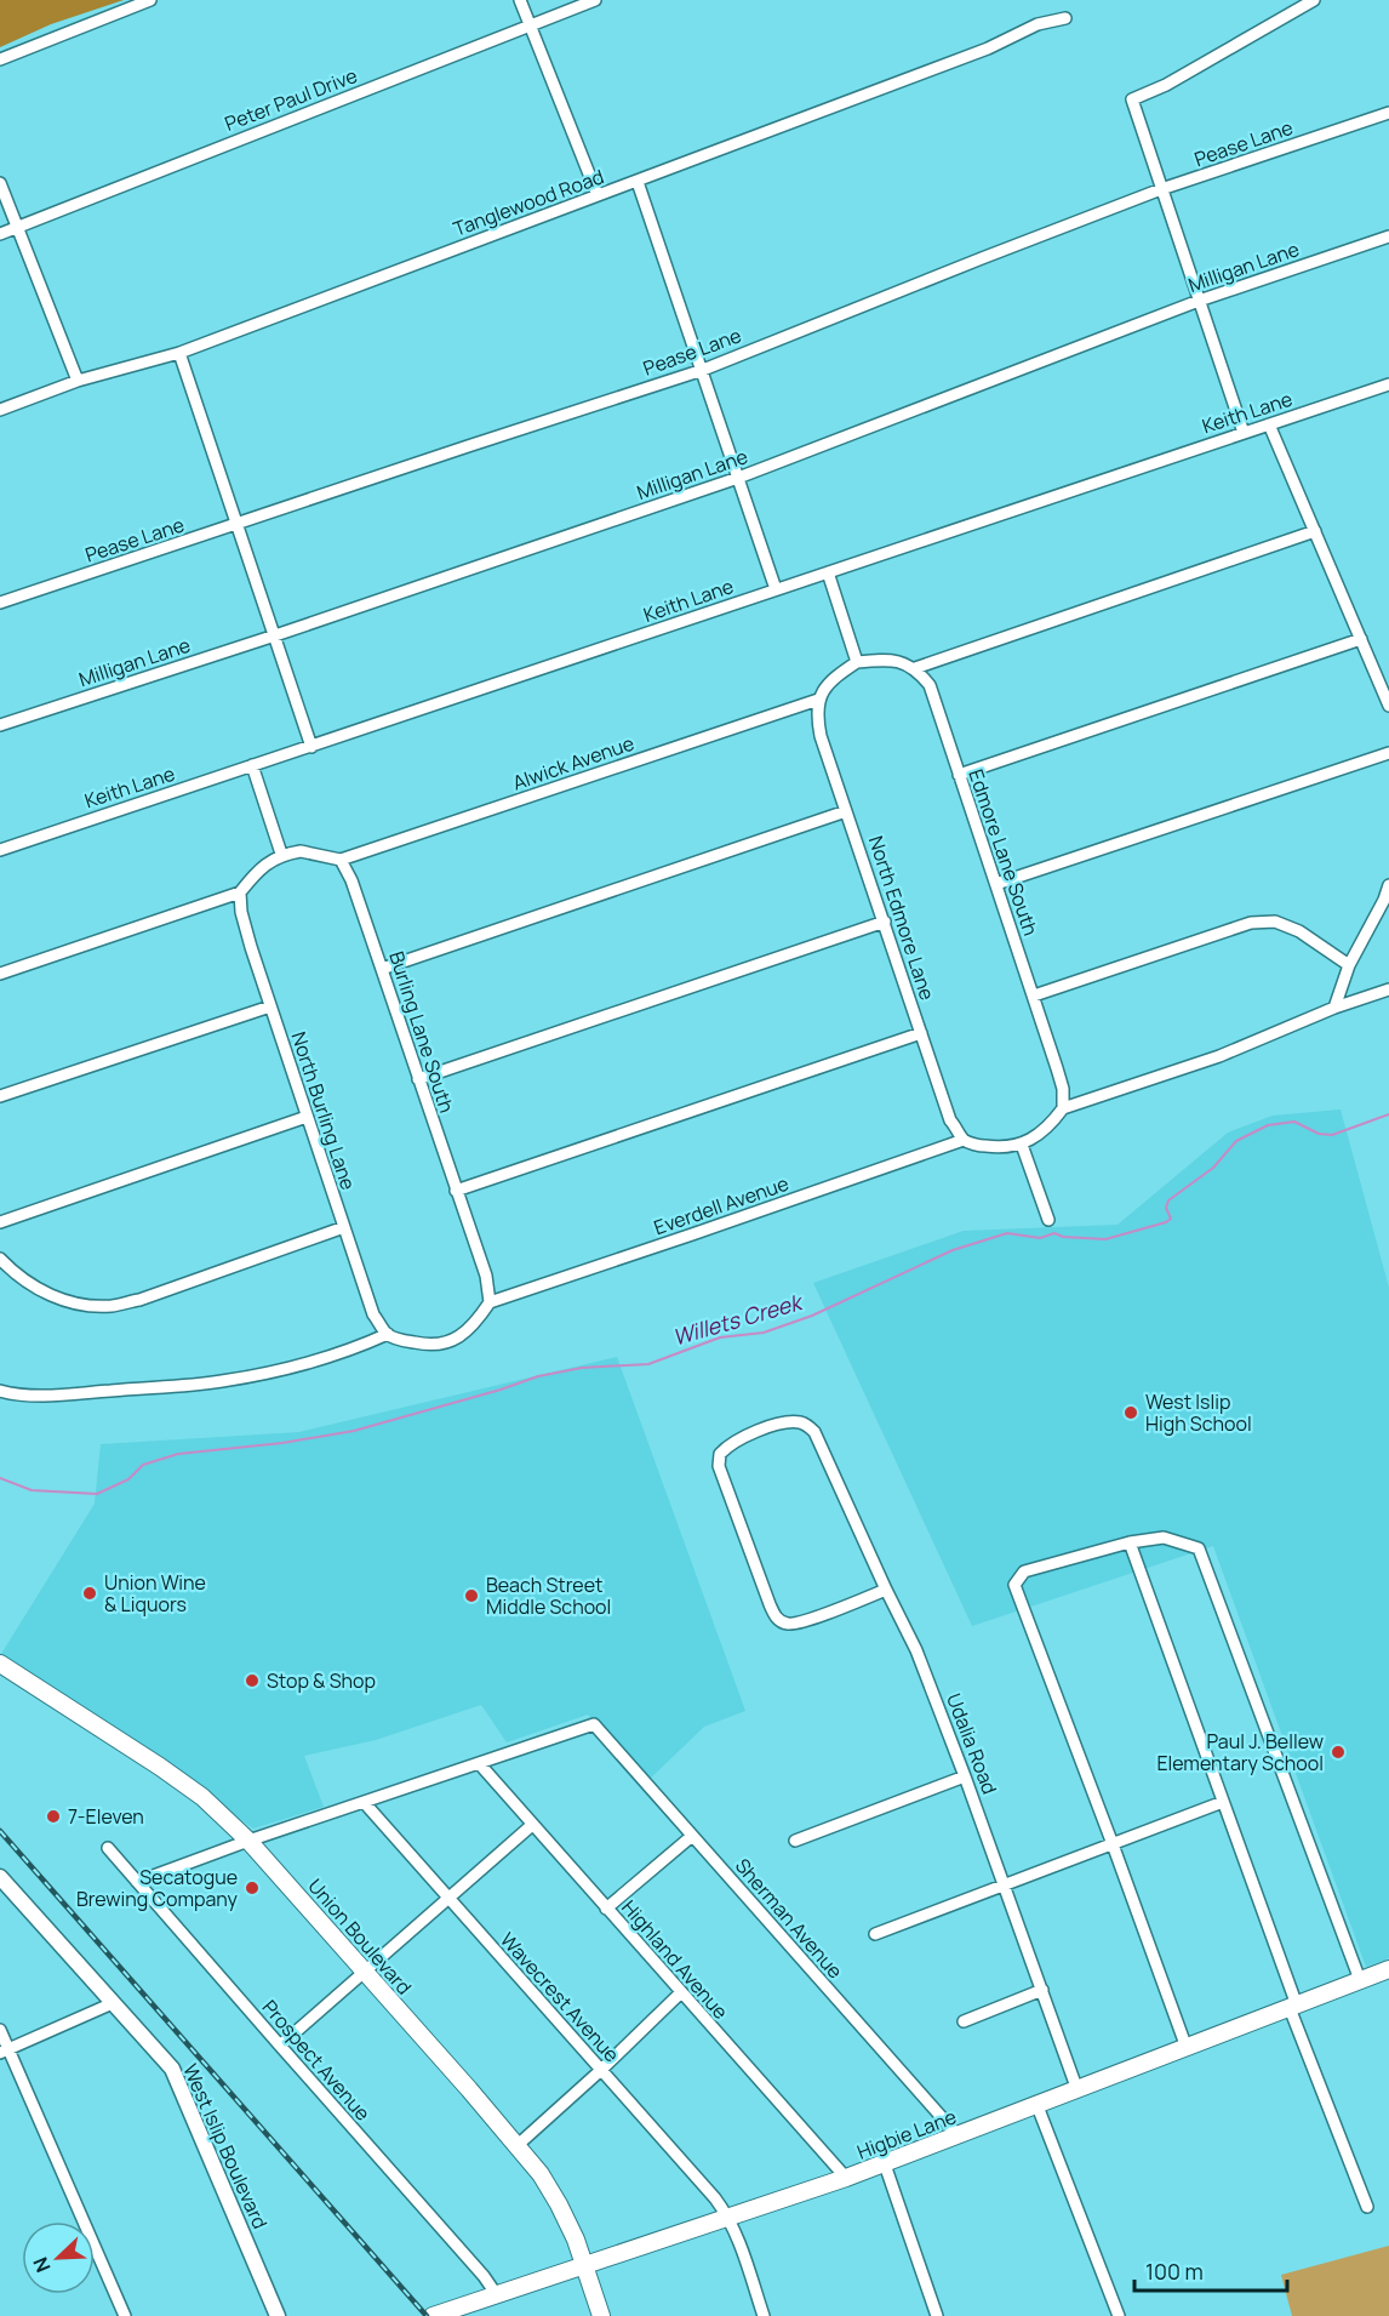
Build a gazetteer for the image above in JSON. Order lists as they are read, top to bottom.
{
  "streets": {
    "main road": ["Union Boulevard", "Higbie Lane"],
    "street": [
      "Peter Paul Drive",
      "Pease Lane",
      "Tanglewood Road",
      "Milligan Lane",
      "Keith Lane",
      "Alwick Avenue",
      "Edmore Lane South",
      "North Edmore Lane",
      "Burling Lane South",
      "North Burling Lane",
      "Everdell Avenue",
      "Udalia Road",
      "Sherman Avenue",
      "Highland Avenue",
      "Wavecrest Avenue",
      "Prospect Avenue",
      "West Islip Boulevard"
    ]
  },
  "crossings": [
    ["Alwick Avenue", "North Edmore Lane"],
    ["Alwick Avenue", "Burling Lane South"],
    ["North Edmore Lane", "Everdell Avenue"],
    ["Burling Lane South", "Everdell Avenue"],
    ["Udalia Road", "Higbie Lane"],
    ["Sherman Avenue", "Highland Avenue"],
    ["Sherman Avenue", "Higbie Lane"],
    ["Union Boulevard", "Higbie Lane"],
    ["Highland Avenue", "Higbie Lane"],
    ["Wavecrest Avenue", "Higbie Lane"],
    ["Prospect Avenue", "Higbie Lane"]
  ],
  "water": ["Willets Creek"],
  "places": [
    "West Islip High School",
    "Union Wine & Liquors",
    "Beach Street Middle School",
    "Stop & Shop",
    "Paul J. Bellew Elementary School",
    "7-Eleven",
    "Secatogue Brewing Company"
  ],
  "scale_bar": "100 m",
  "north": "bottom left"
}
